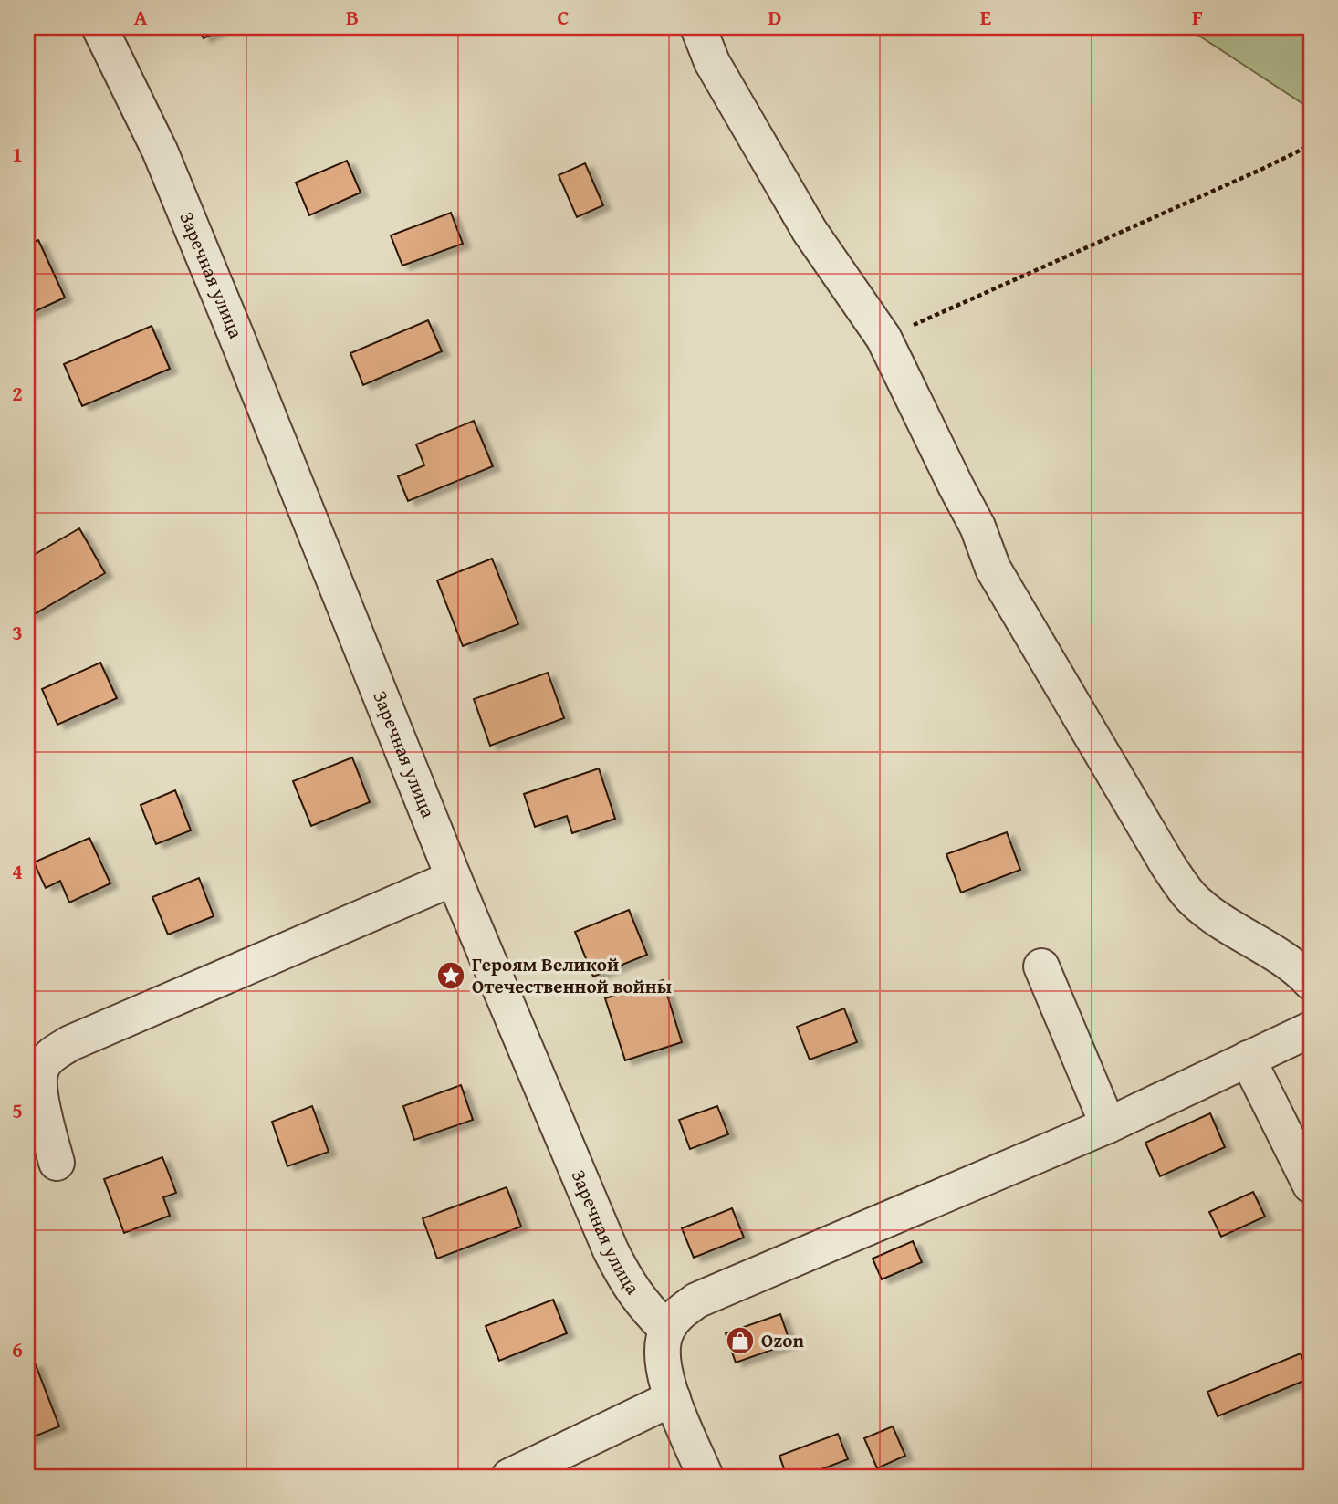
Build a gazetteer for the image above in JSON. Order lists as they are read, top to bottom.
{
  "streets": {
    "street": ["Заречная улица"]
  },
  "places": {
    "place": ["Героям Великой Отечественной войны"],
    "shop": ["Ozon"]
  },
  "grid": {
    "columns": [
      "A",
      "B",
      "C",
      "D",
      "E",
      "F"
    ],
    "rows": [
      "1",
      "2",
      "3",
      "4",
      "5",
      "6"
    ]
  }
}
